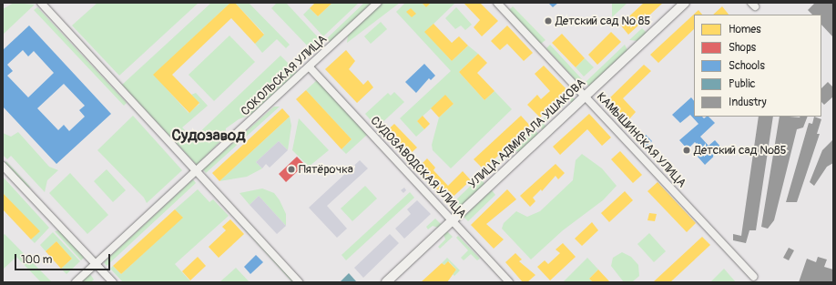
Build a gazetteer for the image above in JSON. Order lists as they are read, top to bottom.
{
  "streets": {
    "street": [
      "СОКОЛЬСКАЯ УЛИЦА",
      "УЛИЦА АДМИРАЛА УШАКОВА",
      "КАМЫШИНСКАЯ УЛИЦА",
      "СУДОЗАВОДСКАЯ УЛИЦА"
    ]
  },
  "crossings": [
    ["СОКОЛЬСКАЯ УЛИЦА", "СУДОЗАВОДСКАЯ УЛИЦА"],
    ["УЛИЦА АДМИРАЛА УШАКОВА", "КАМЫШИНСКАЯ УЛИЦА"],
    ["УЛИЦА АДМИРАЛА УШАКОВА", "СУДОЗАВОДСКАЯ УЛИЦА"]
  ],
  "districts": ["Судозавод"],
  "places": ["Детский сад № 85", "Детский сад №85", "Пятёрочка"],
  "legend": [
    "Homes",
    "Shops",
    "Schools",
    "Public",
    "Industry"
  ],
  "scale_bar": "100 m"
}
